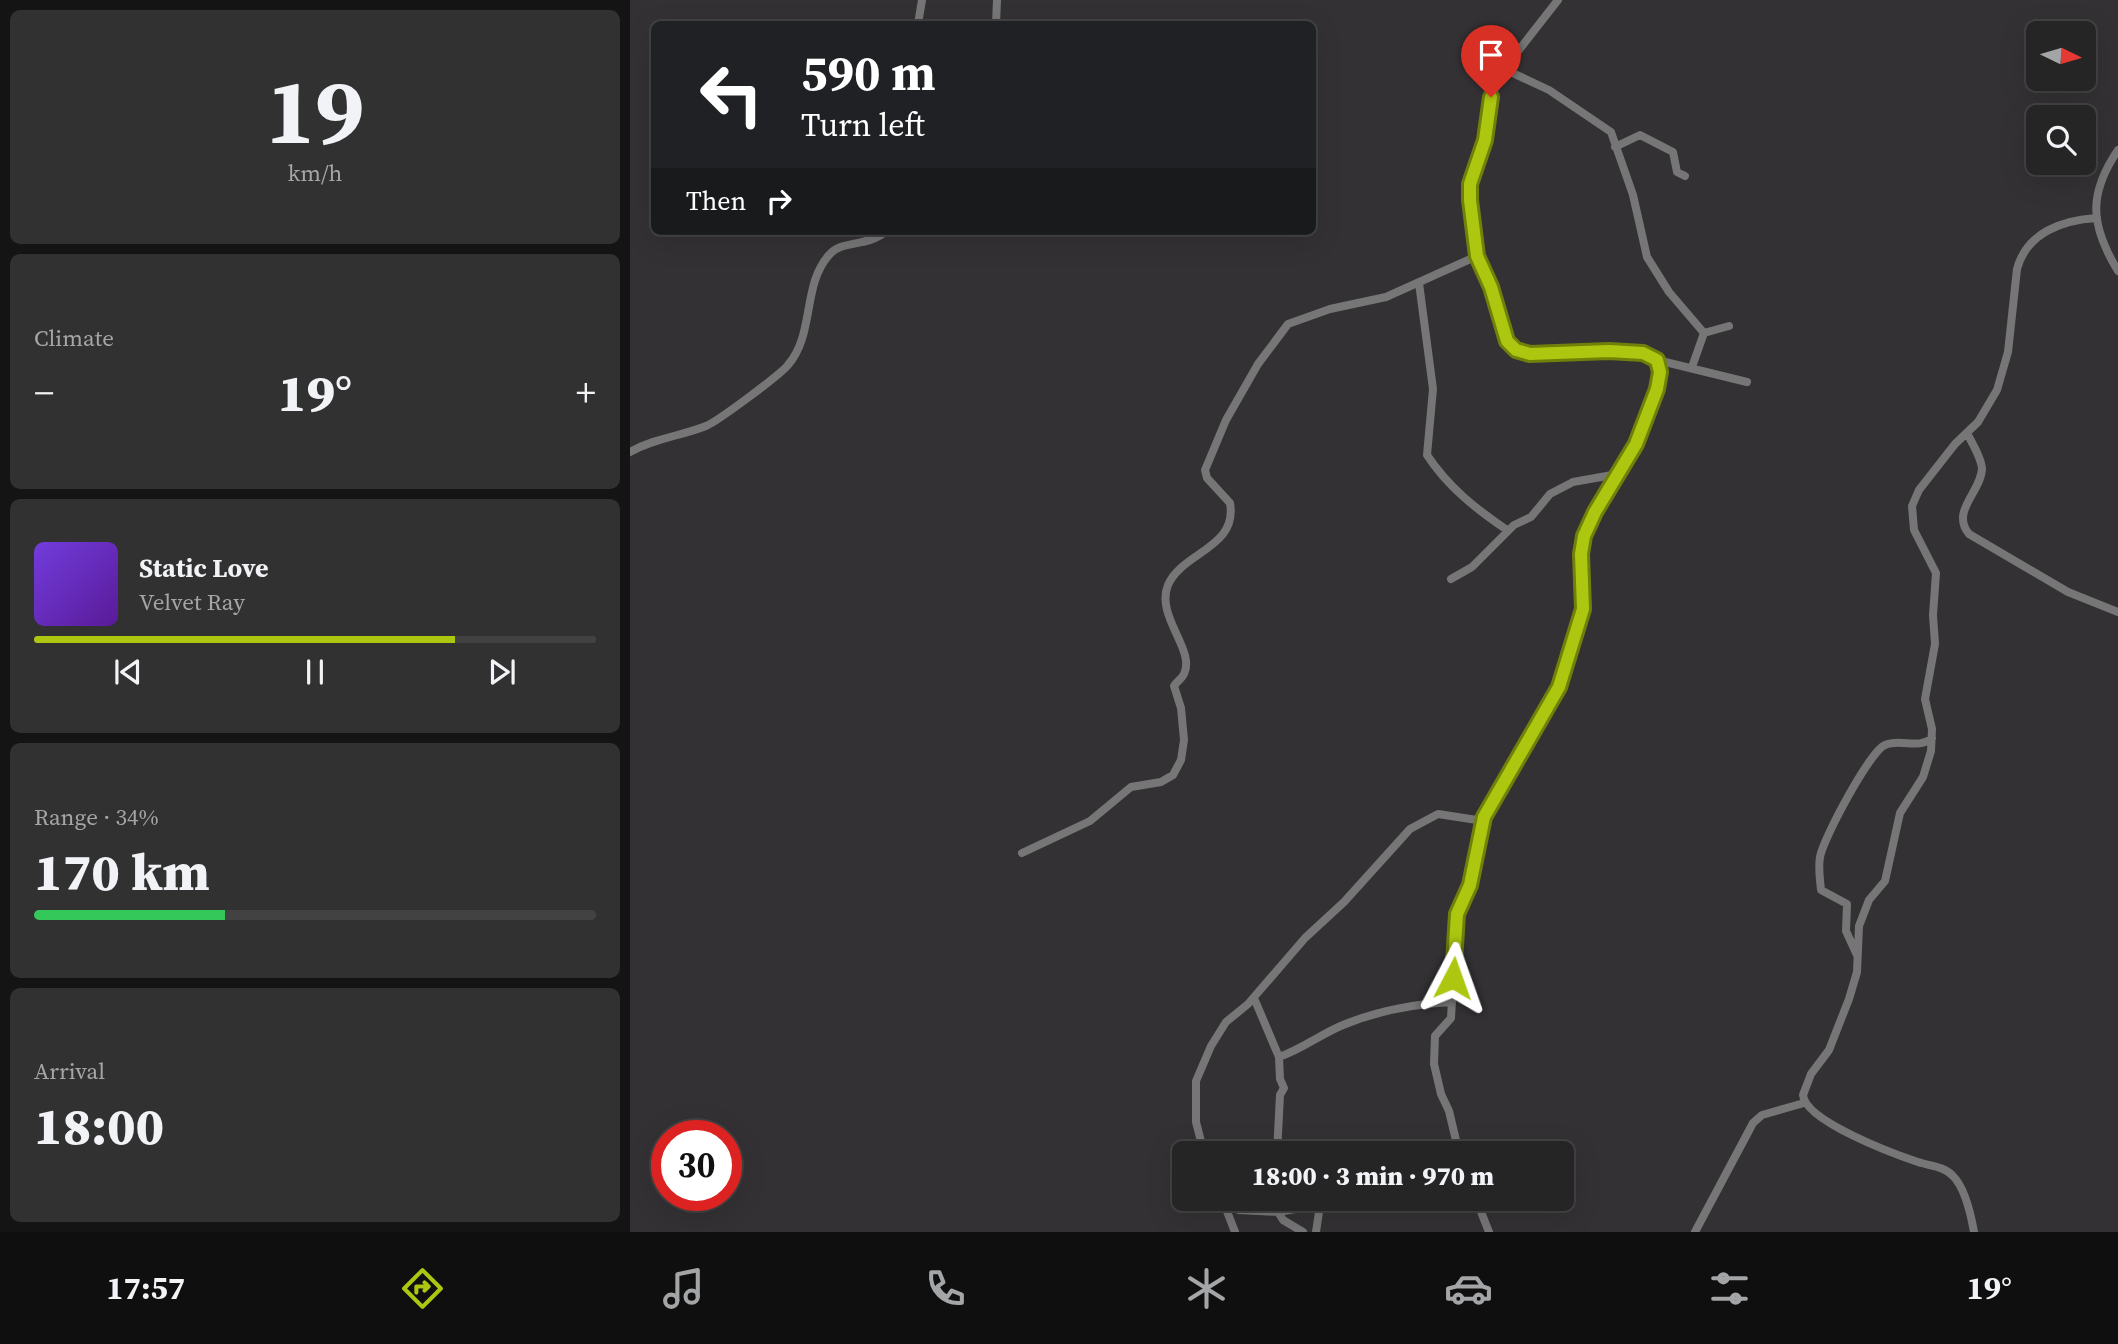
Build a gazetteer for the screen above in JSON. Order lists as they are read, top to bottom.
{
  "north": "right",
  "page": {
    "tile": [
      ["19", "km/h"],
      "Climate",
      ["Range · 34%", "170 km"],
      ["Arrival", "18:00"]
    ],
    "turn": ["590 m", "Turn left"],
    "then": "Then",
    "heat": ["−", "19°", "+"],
    "song": ["Static Love", "Velvet Ray"],
    "limit": "30",
    "trip": "18:00 · 3 min · 970 m",
    "tabs": ["17:57", "19°"]
  }
}
